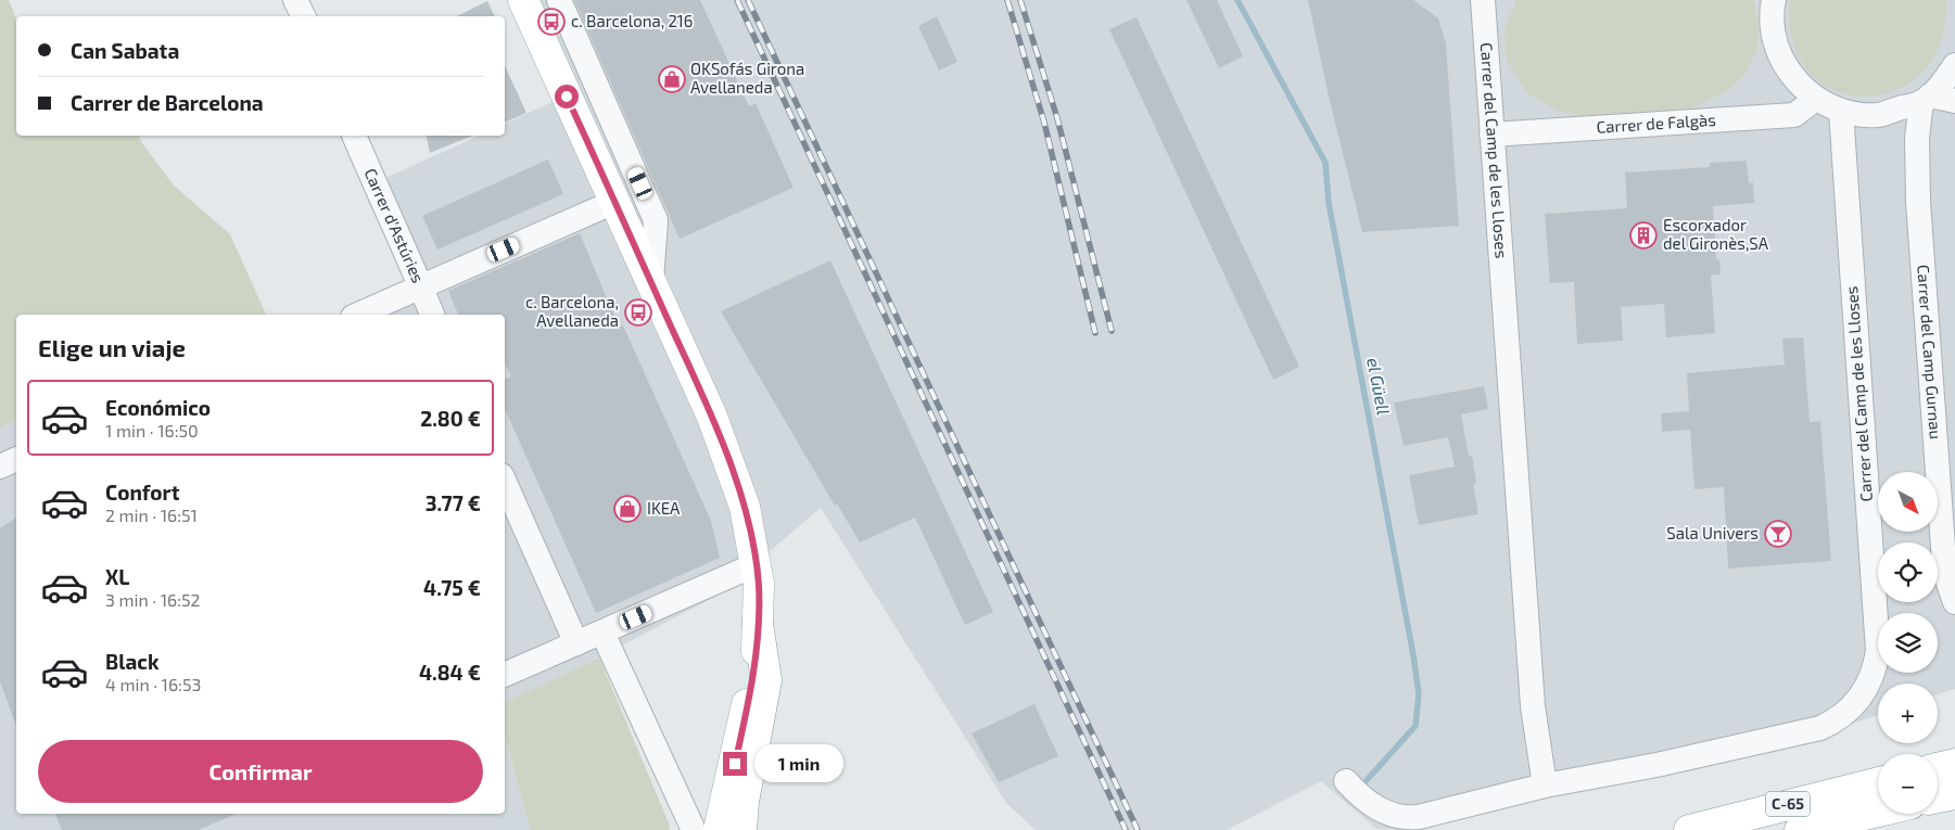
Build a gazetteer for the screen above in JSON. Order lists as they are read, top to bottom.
{
  "streets": {
    "main road": ["C-65"],
    "street": [
      "Carrer de Falgàs",
      "Carrer del Camp de les Lloses",
      "Carrer d'Astúries",
      "Carrer del Camp Gurnau"
    ]
  },
  "crossings": [
    ["Carrer de Falgàs", "Carrer del Camp de les Lloses"]
  ],
  "water": ["el Güell"],
  "places": {
    "bus stop": ["c. Barcelona, 216", "c. Barcelona, Avellaneda"],
    "shop": ["OKSofás Girona Avellaneda", "IKEA"],
    "building": ["Escorxador del Gironès,SA"],
    "bar": ["Sala Univers"]
  },
  "north": "bottom right",
  "page": {
    "banner": ["Can Sabata", "Carrer de Barcelona"],
    "heading": "Elige un viaje",
    "list": [
      {
        "name": "Económico",
        "note": "1 min · 16:50",
        "value": "2.80 €"
      },
      {
        "name": "Confort",
        "note": "2 min · 16:51",
        "value": "3.77 €"
      },
      {
        "name": "XL",
        "note": "3 min · 16:52",
        "value": "4.75 €"
      },
      {
        "name": "Black",
        "note": "4 min · 16:53",
        "value": "4.84 €"
      }
    ],
    "map_buttons": ["+", "−"],
    "buttons": "Confirmar",
    "bubble": "1 min"
  }
}
